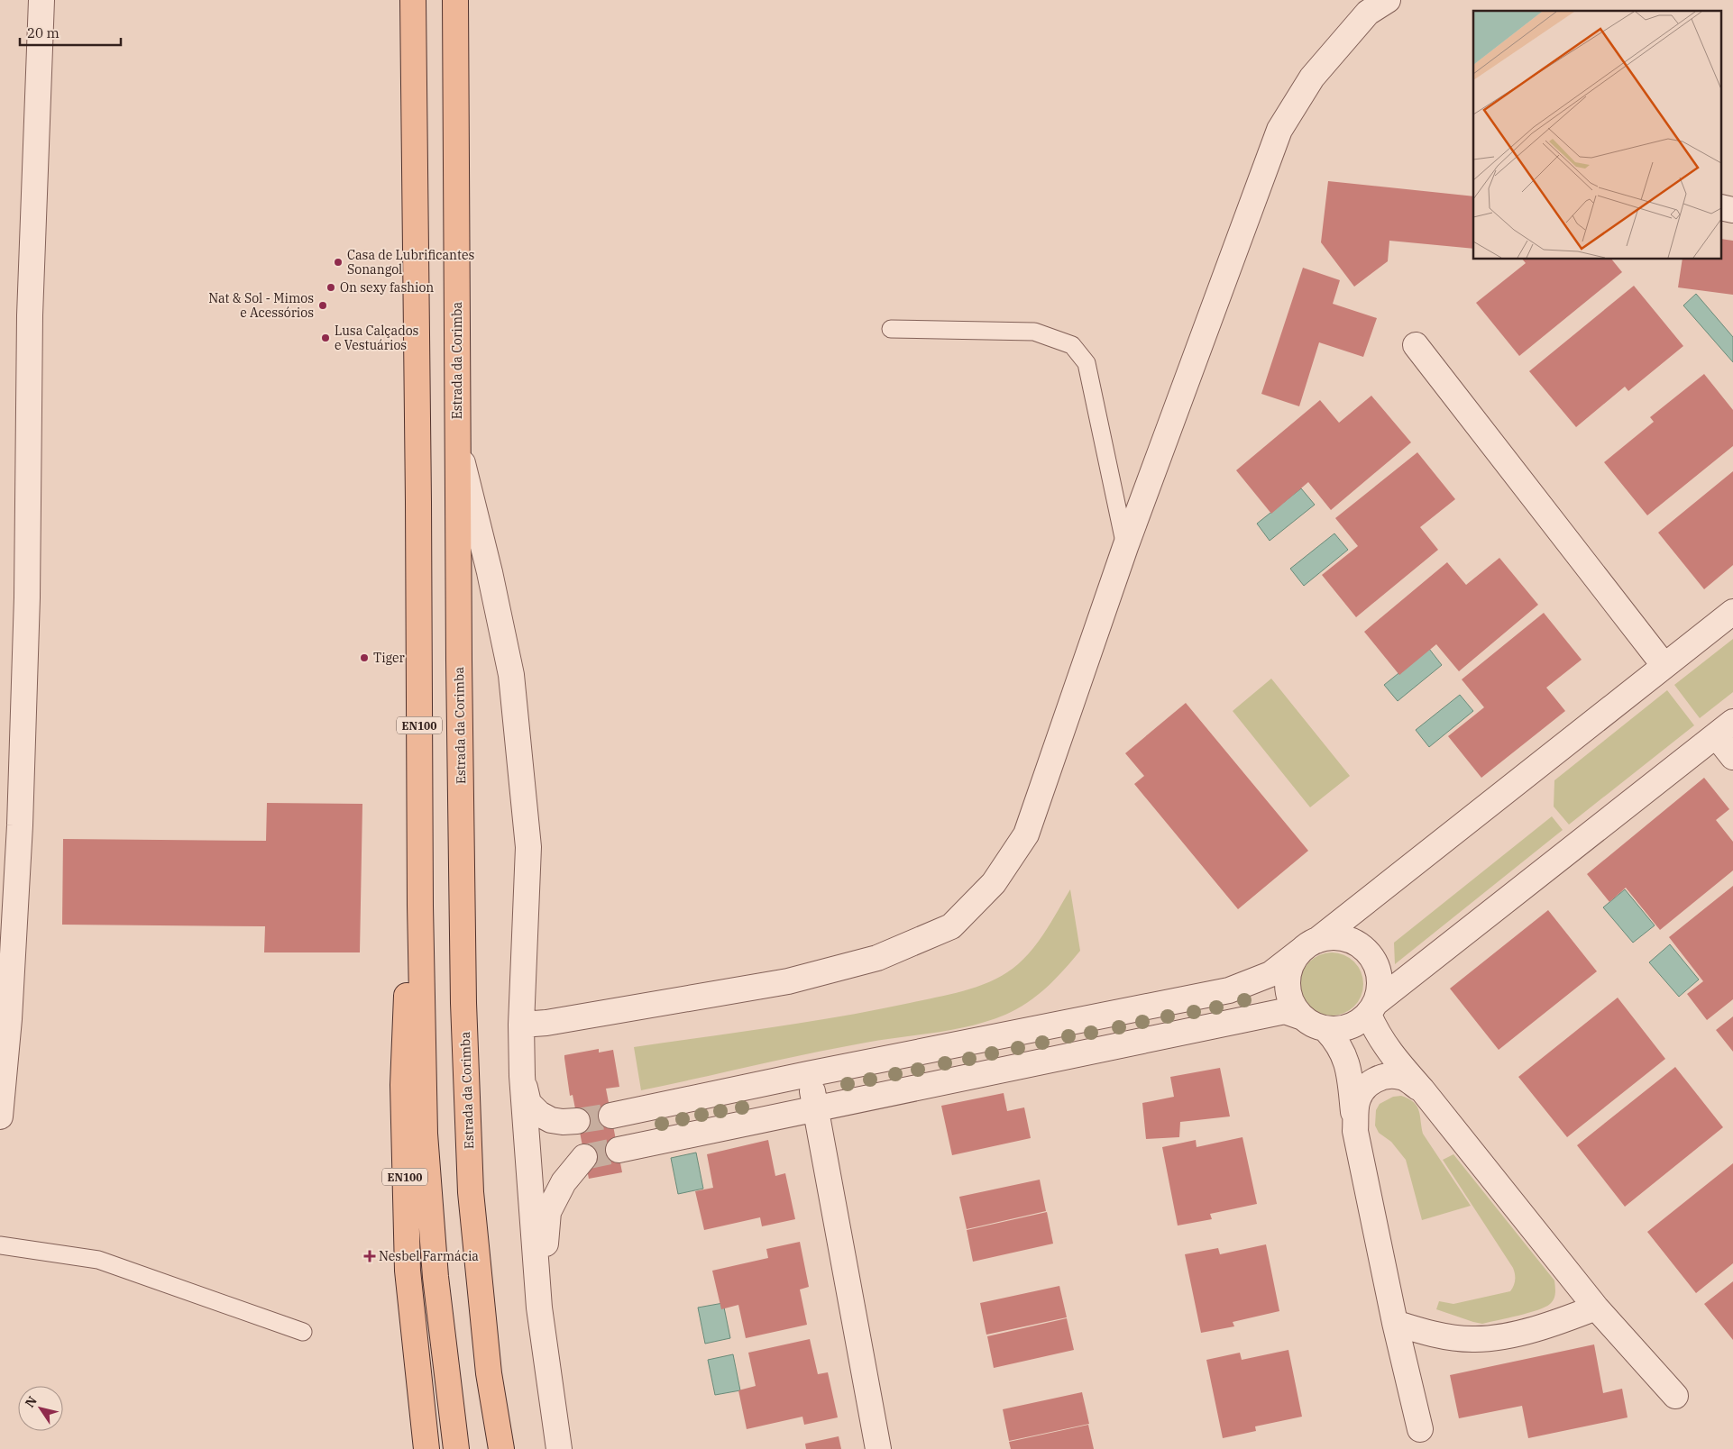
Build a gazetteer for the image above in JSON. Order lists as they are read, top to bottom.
{
  "streets": {
    "main road": ["Estrada da Corimba", "EN100"]
  },
  "places": {
    "other": [
      "Casa de Lubrificantes Sonangol",
      "On sexy fashion",
      "Nat & Sol - Mimos e Acessórios",
      "Lusa Calçados e Vestuários",
      "Tiger"
    ],
    "health": ["Nesbel Farmácia"]
  },
  "scale_bar": "20 m",
  "north": "top left"
}
